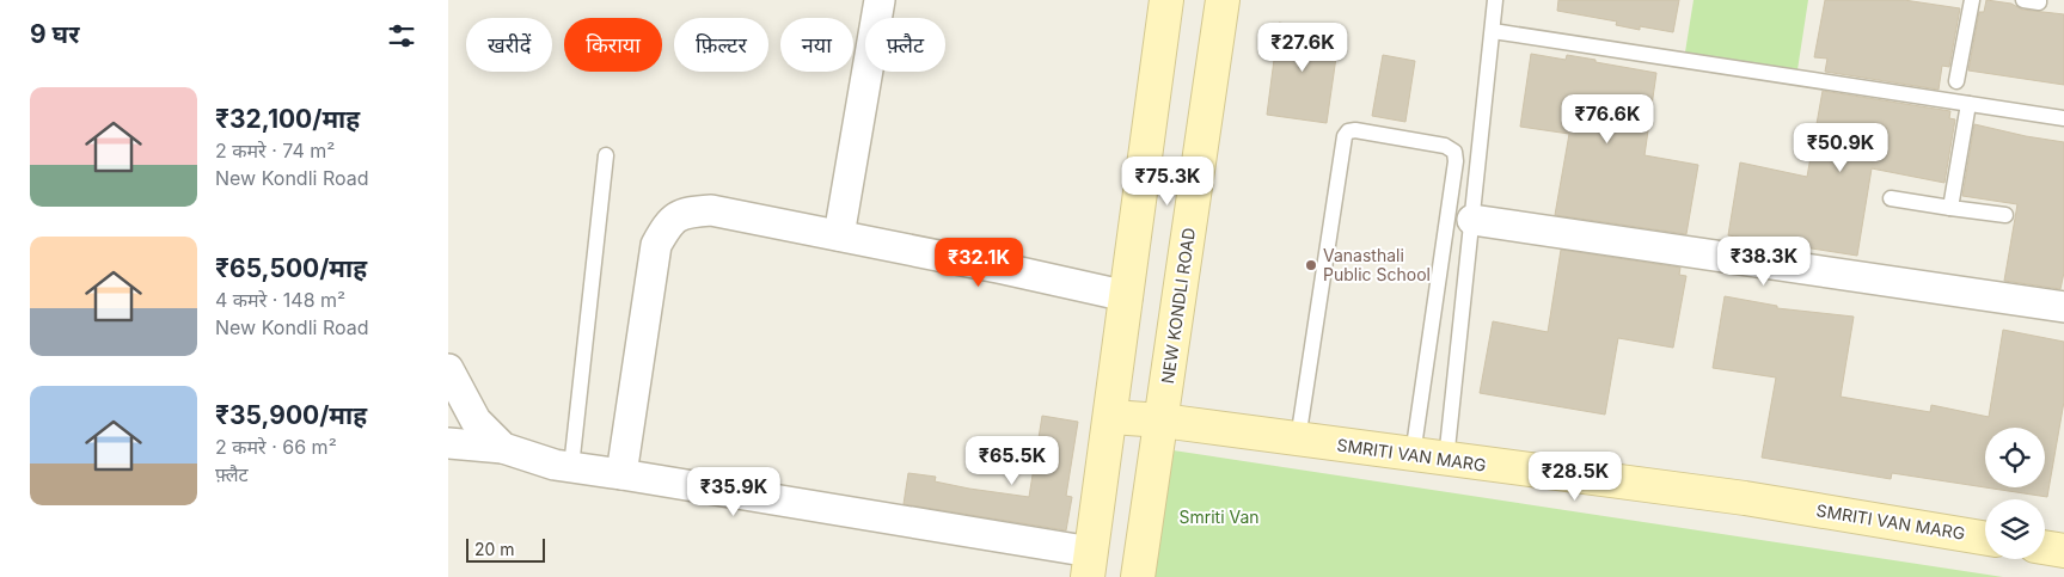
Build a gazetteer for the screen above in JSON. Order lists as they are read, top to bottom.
{
  "streets": {
    "street": ["NEW KONDLI ROAD", "SMRITI VAN MARG"]
  },
  "crossings": [
    ["NEW KONDLI ROAD", "SMRITI VAN MARG"]
  ],
  "parks": ["Smriti Van"],
  "places": ["Vanasthali Public School"],
  "scale_bar": "20 m",
  "page": {
    "heading": "9 घर",
    "chip": [
      "खरीदें",
      "किराया",
      "फ़िल्टर",
      "नया",
      "फ़्लैट"
    ],
    "price": [
      "₹27.6K",
      "₹76.6K",
      "₹50.9K",
      "₹75.3K",
      "₹38.3K",
      "₹32.1K",
      "₹65.5K",
      "₹28.5K",
      "₹35.9K"
    ],
    "list": [
      {
        "name": "₹32,100/माह",
        "note": "2 कमरे · 74 m² · New Kondli Road"
      },
      {
        "name": "₹65,500/माह",
        "note": "4 कमरे · 148 m² · New Kondli Road"
      },
      {
        "name": "₹35,900/माह",
        "note": "2 कमरे · 66 m² · फ़्लैट"
      }
    ],
    "scale": "20 m"
  }
}
